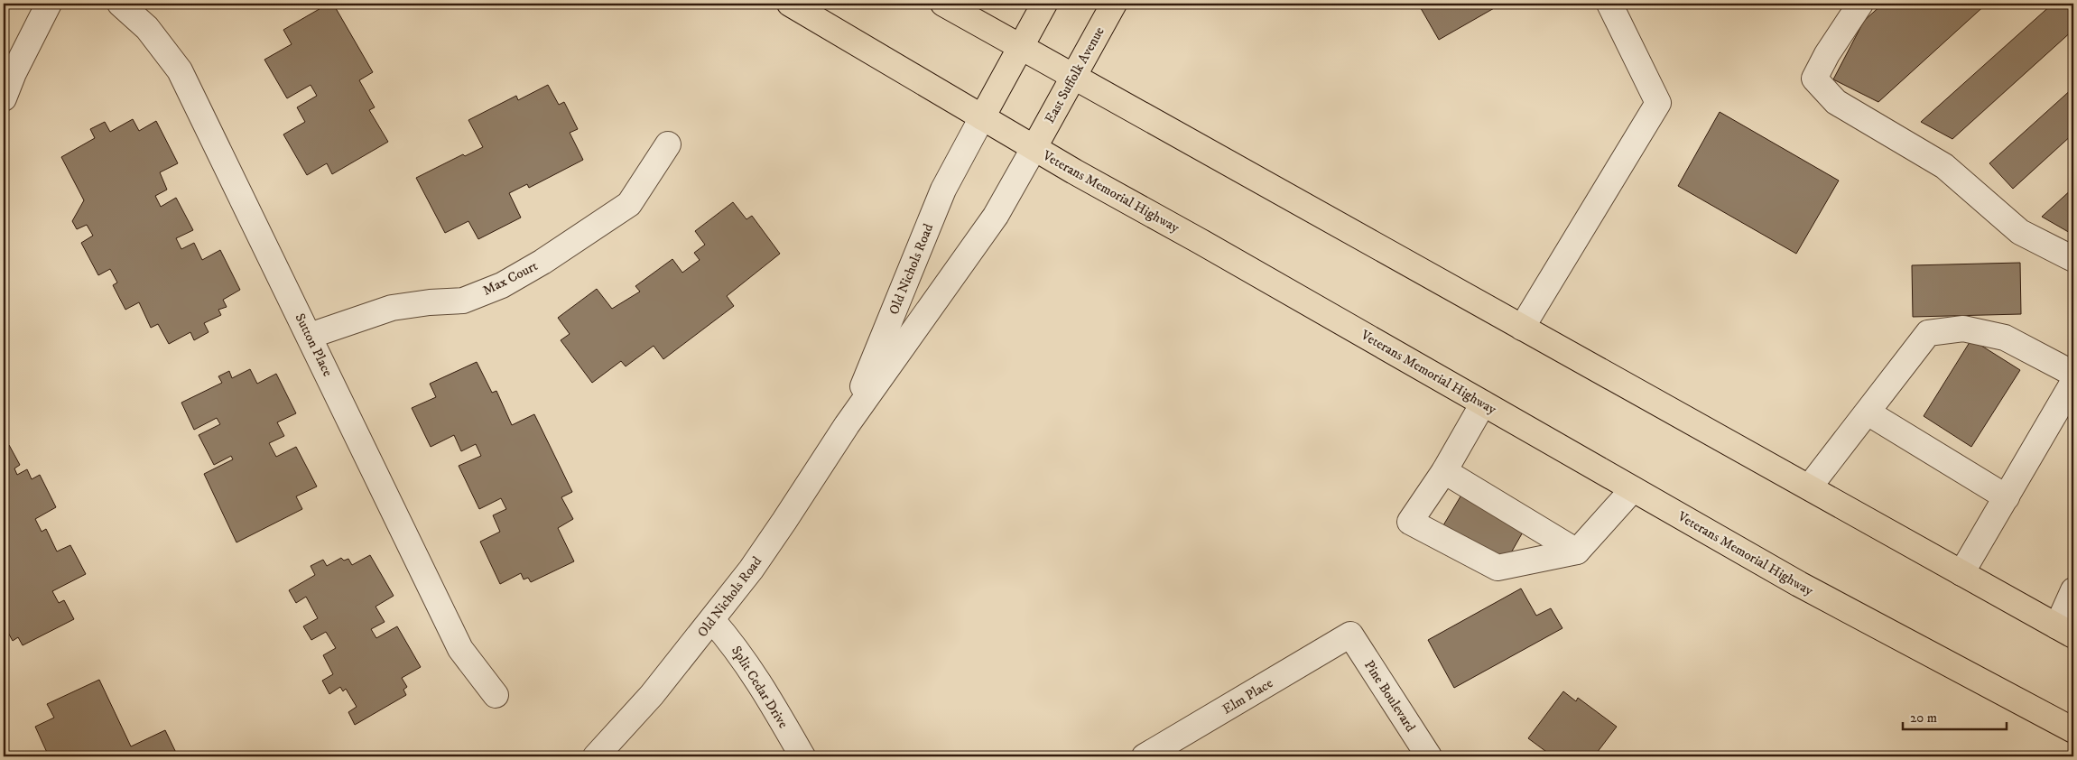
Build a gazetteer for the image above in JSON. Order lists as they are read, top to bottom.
{
  "streets": {
    "main road": ["East Suffolk Avenue", "Veterans Memorial Highway"],
    "street": [
      "Old Nichols Road",
      "Max Court",
      "Sutton Place",
      "Split Cedar Drive",
      "Elm Place",
      "Pine Boulevard"
    ]
  },
  "crossings": [
    ["East Suffolk Avenue", "Veterans Memorial Highway"],
    ["East Suffolk Avenue", "Old Nichols Road"],
    ["Veterans Memorial Highway", "Old Nichols Road"],
    ["Old Nichols Road", "Split Cedar Drive"],
    ["Max Court", "Sutton Place"],
    ["Elm Place", "Pine Boulevard"]
  ],
  "scale_bar": "20 m"
}
